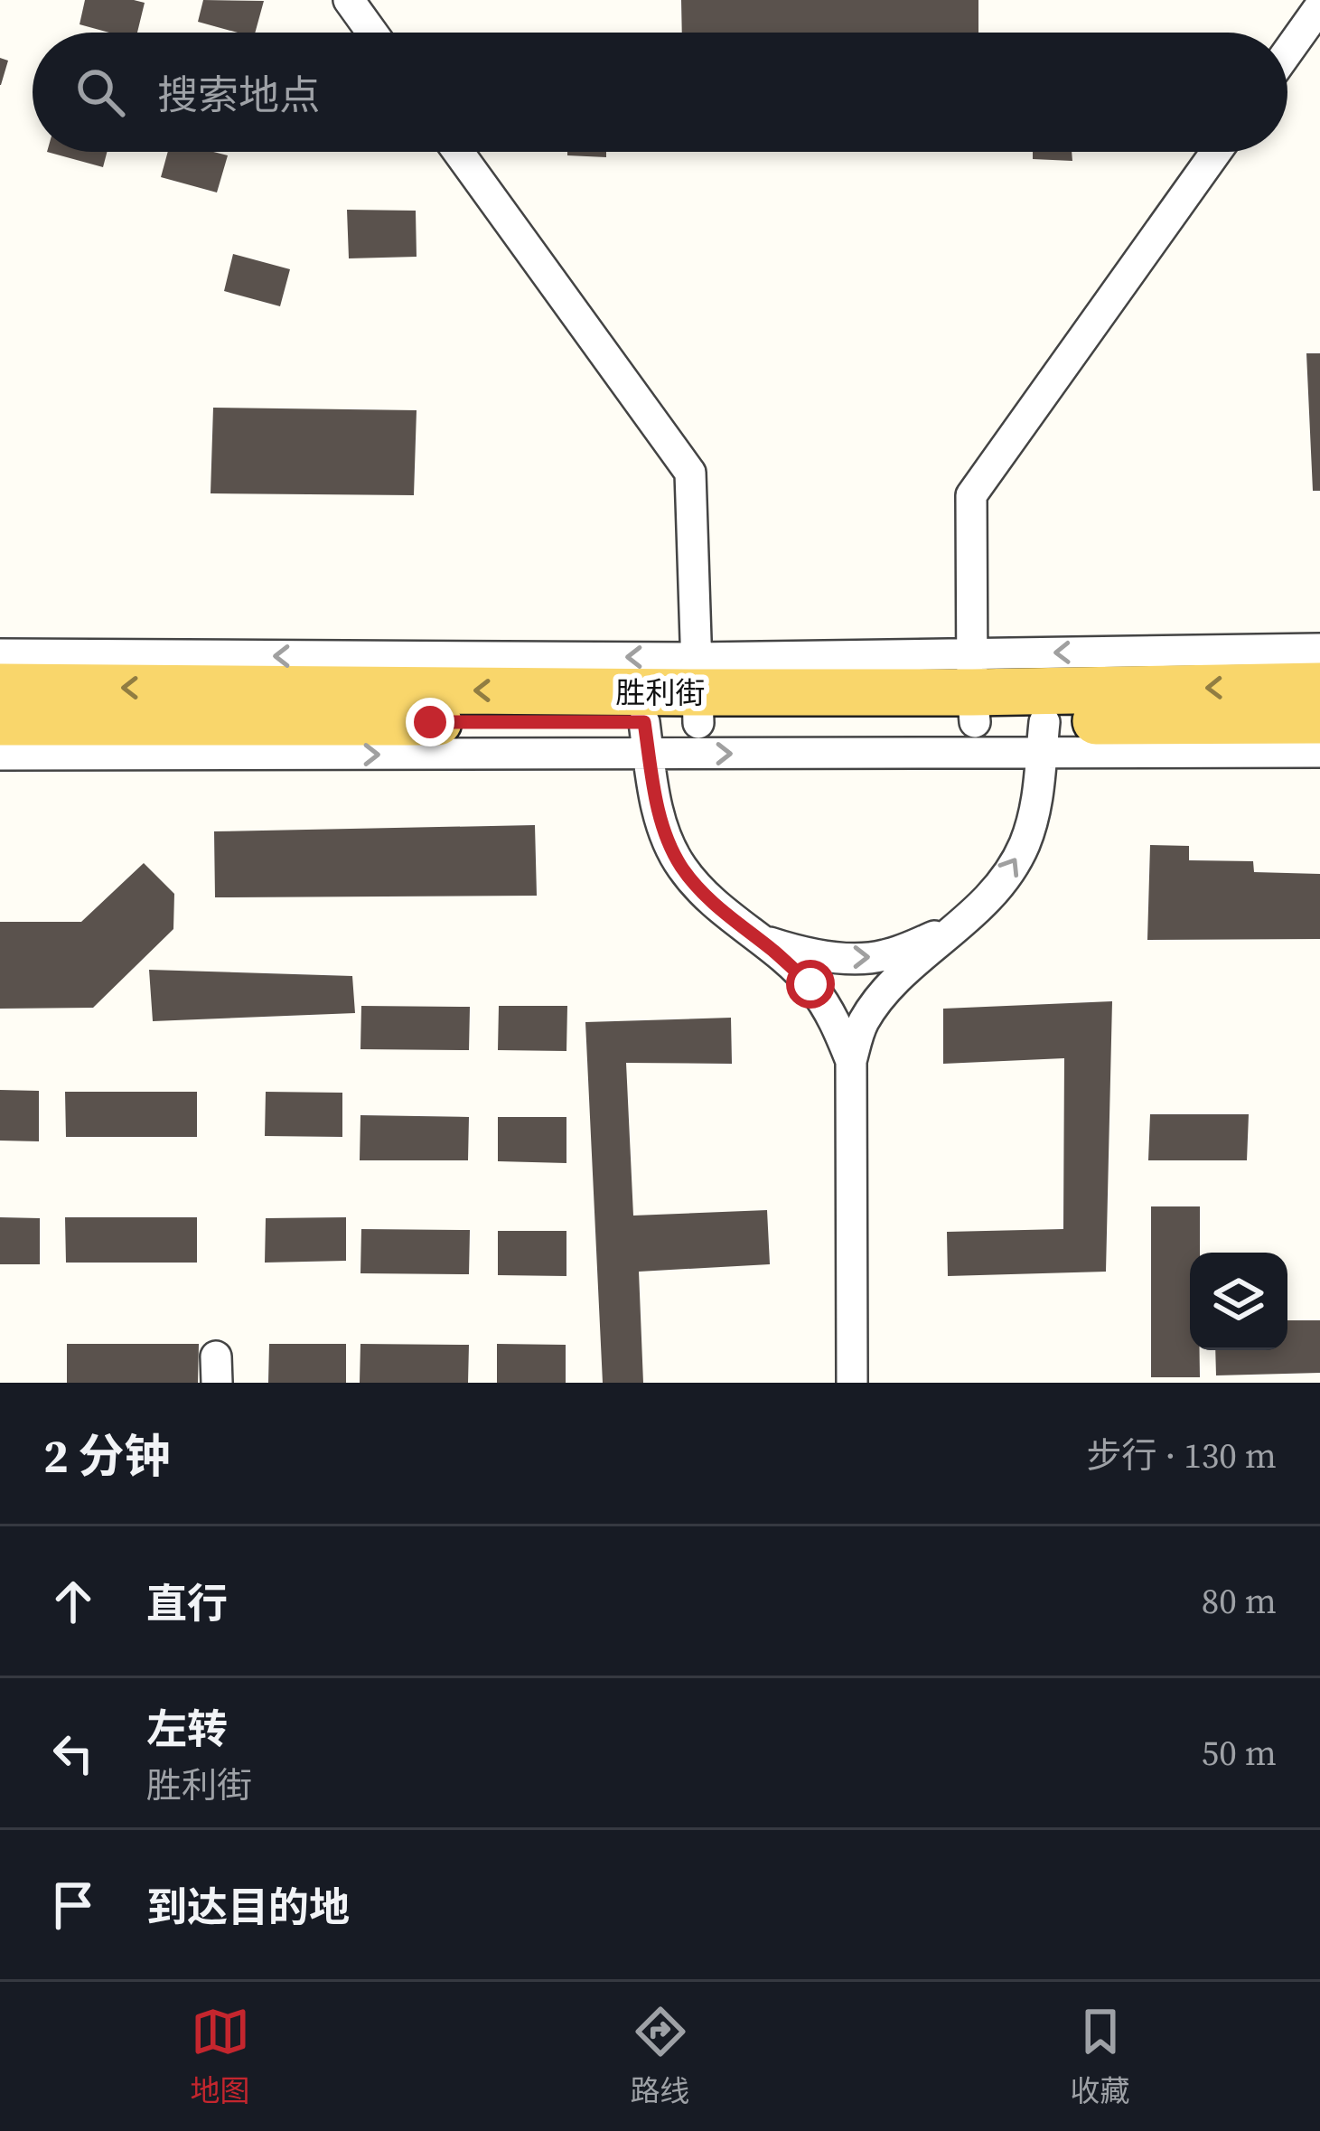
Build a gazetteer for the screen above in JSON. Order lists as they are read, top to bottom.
{
  "streets": {
    "main road": ["胜利街"]
  },
  "page": {
    "search": "搜索地点",
    "heading": ["2 分钟", "步行 · 130 m"],
    "list": [
      ["直行", "80 m"],
      ["左转", "胜利街", "50 m"],
      "到达目的地"
    ],
    "nav": ["地图", "路线", "收藏"]
  }
}
